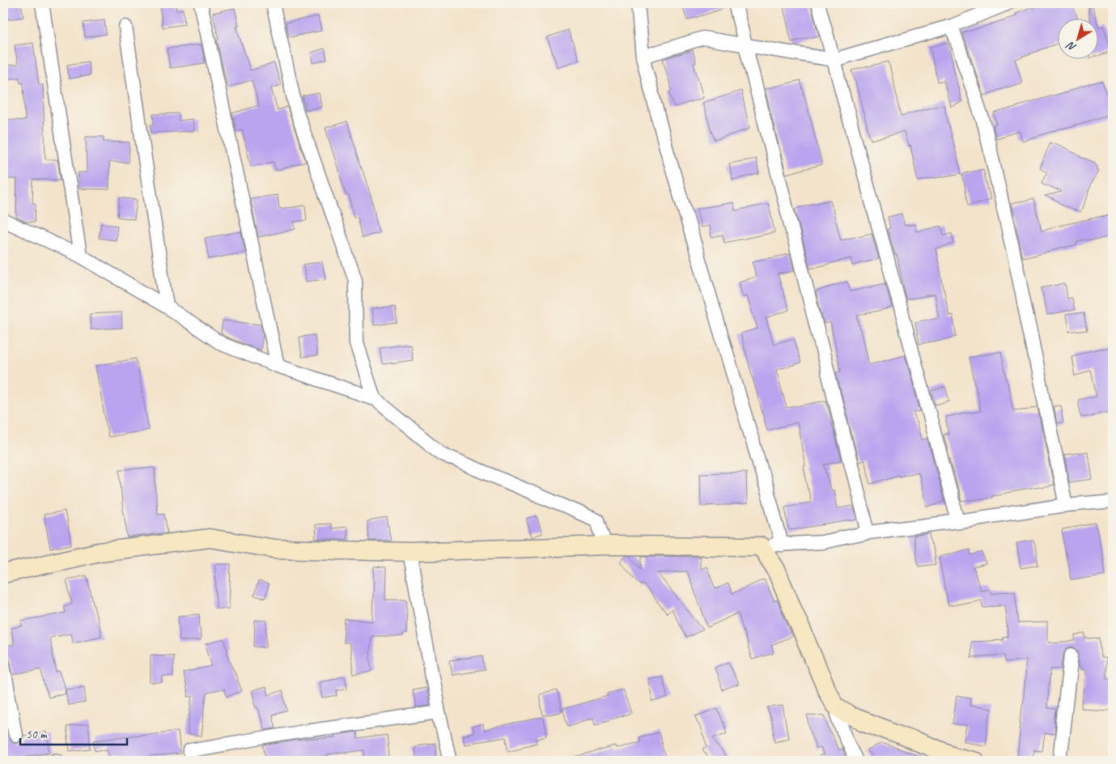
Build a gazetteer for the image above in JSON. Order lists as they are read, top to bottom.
{
  "scale_bar": "50 m",
  "north": "bottom left"
}
